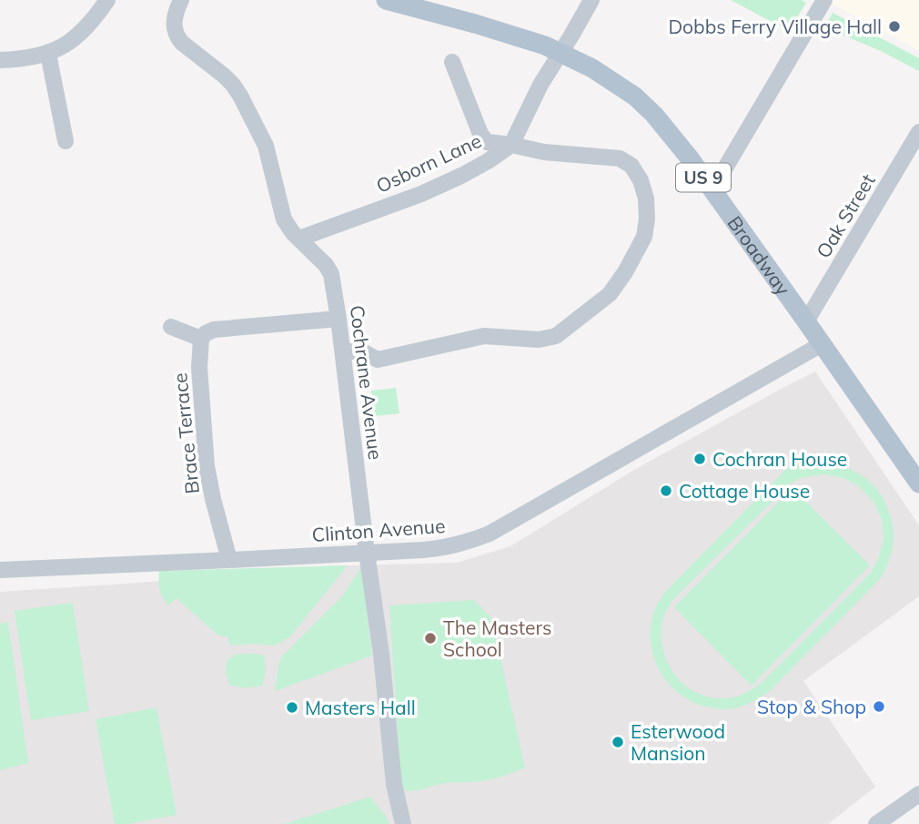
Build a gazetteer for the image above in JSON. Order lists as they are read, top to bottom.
{
  "streets": {
    "main road": ["US 9", "Broadway"],
    "street": [
      "Osborn Lane",
      "Oak Street",
      "Cochrane Avenue",
      "Brace Terrace",
      "Clinton Avenue"
    ]
  },
  "crossings": [
    ["Osborn Lane", "Broadway"],
    ["Osborn Lane", "Cochrane Avenue"],
    ["Oak Street", "Broadway"],
    ["Broadway", "Clinton Avenue"],
    ["Cochrane Avenue", "Clinton Avenue"],
    ["Brace Terrace", "Clinton Avenue"]
  ],
  "places": [
    "Dobbs Ferry Village Hall",
    "Cochran House",
    "Cottage House",
    "The Masters School",
    "Stop & Shop",
    "Masters Hall",
    "Esterwood Mansion"
  ]
}
